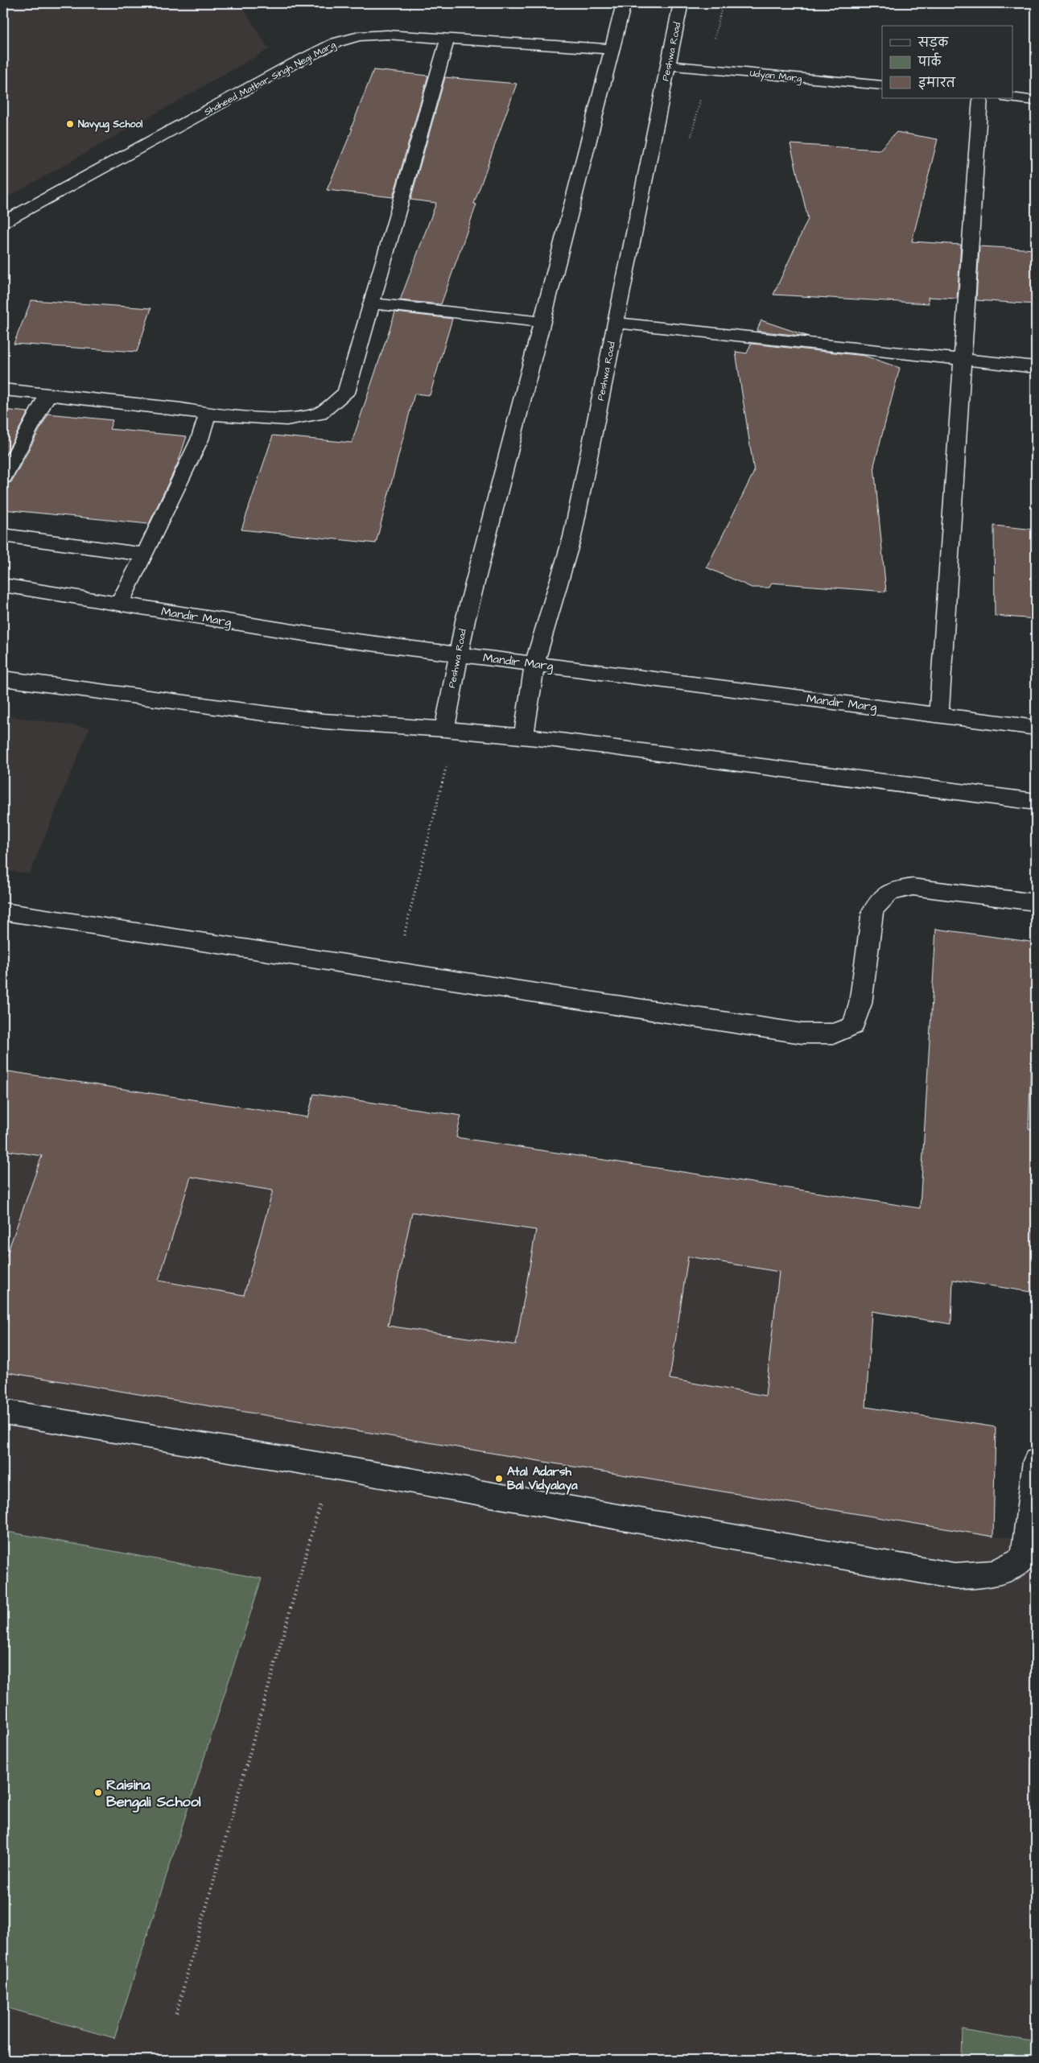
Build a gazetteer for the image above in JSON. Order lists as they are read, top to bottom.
{
  "streets": {
    "street": [
      "Peshwa Road",
      "Udyan Marg",
      "Shaheed Matbar Singh Negi Marg",
      "Mandir Marg"
    ]
  },
  "crossings": [
    ["Peshwa Road", "Udyan Marg"],
    ["Peshwa Road", "Shaheed Matbar Singh Negi Marg"],
    ["Peshwa Road", "Mandir Marg"]
  ],
  "places": ["Navyug School", "Atal Adarsh Bal Vidyalaya", "Raisina Bengali School"],
  "legend": ["सड़क", "पार्क", "इमारत"]
}
